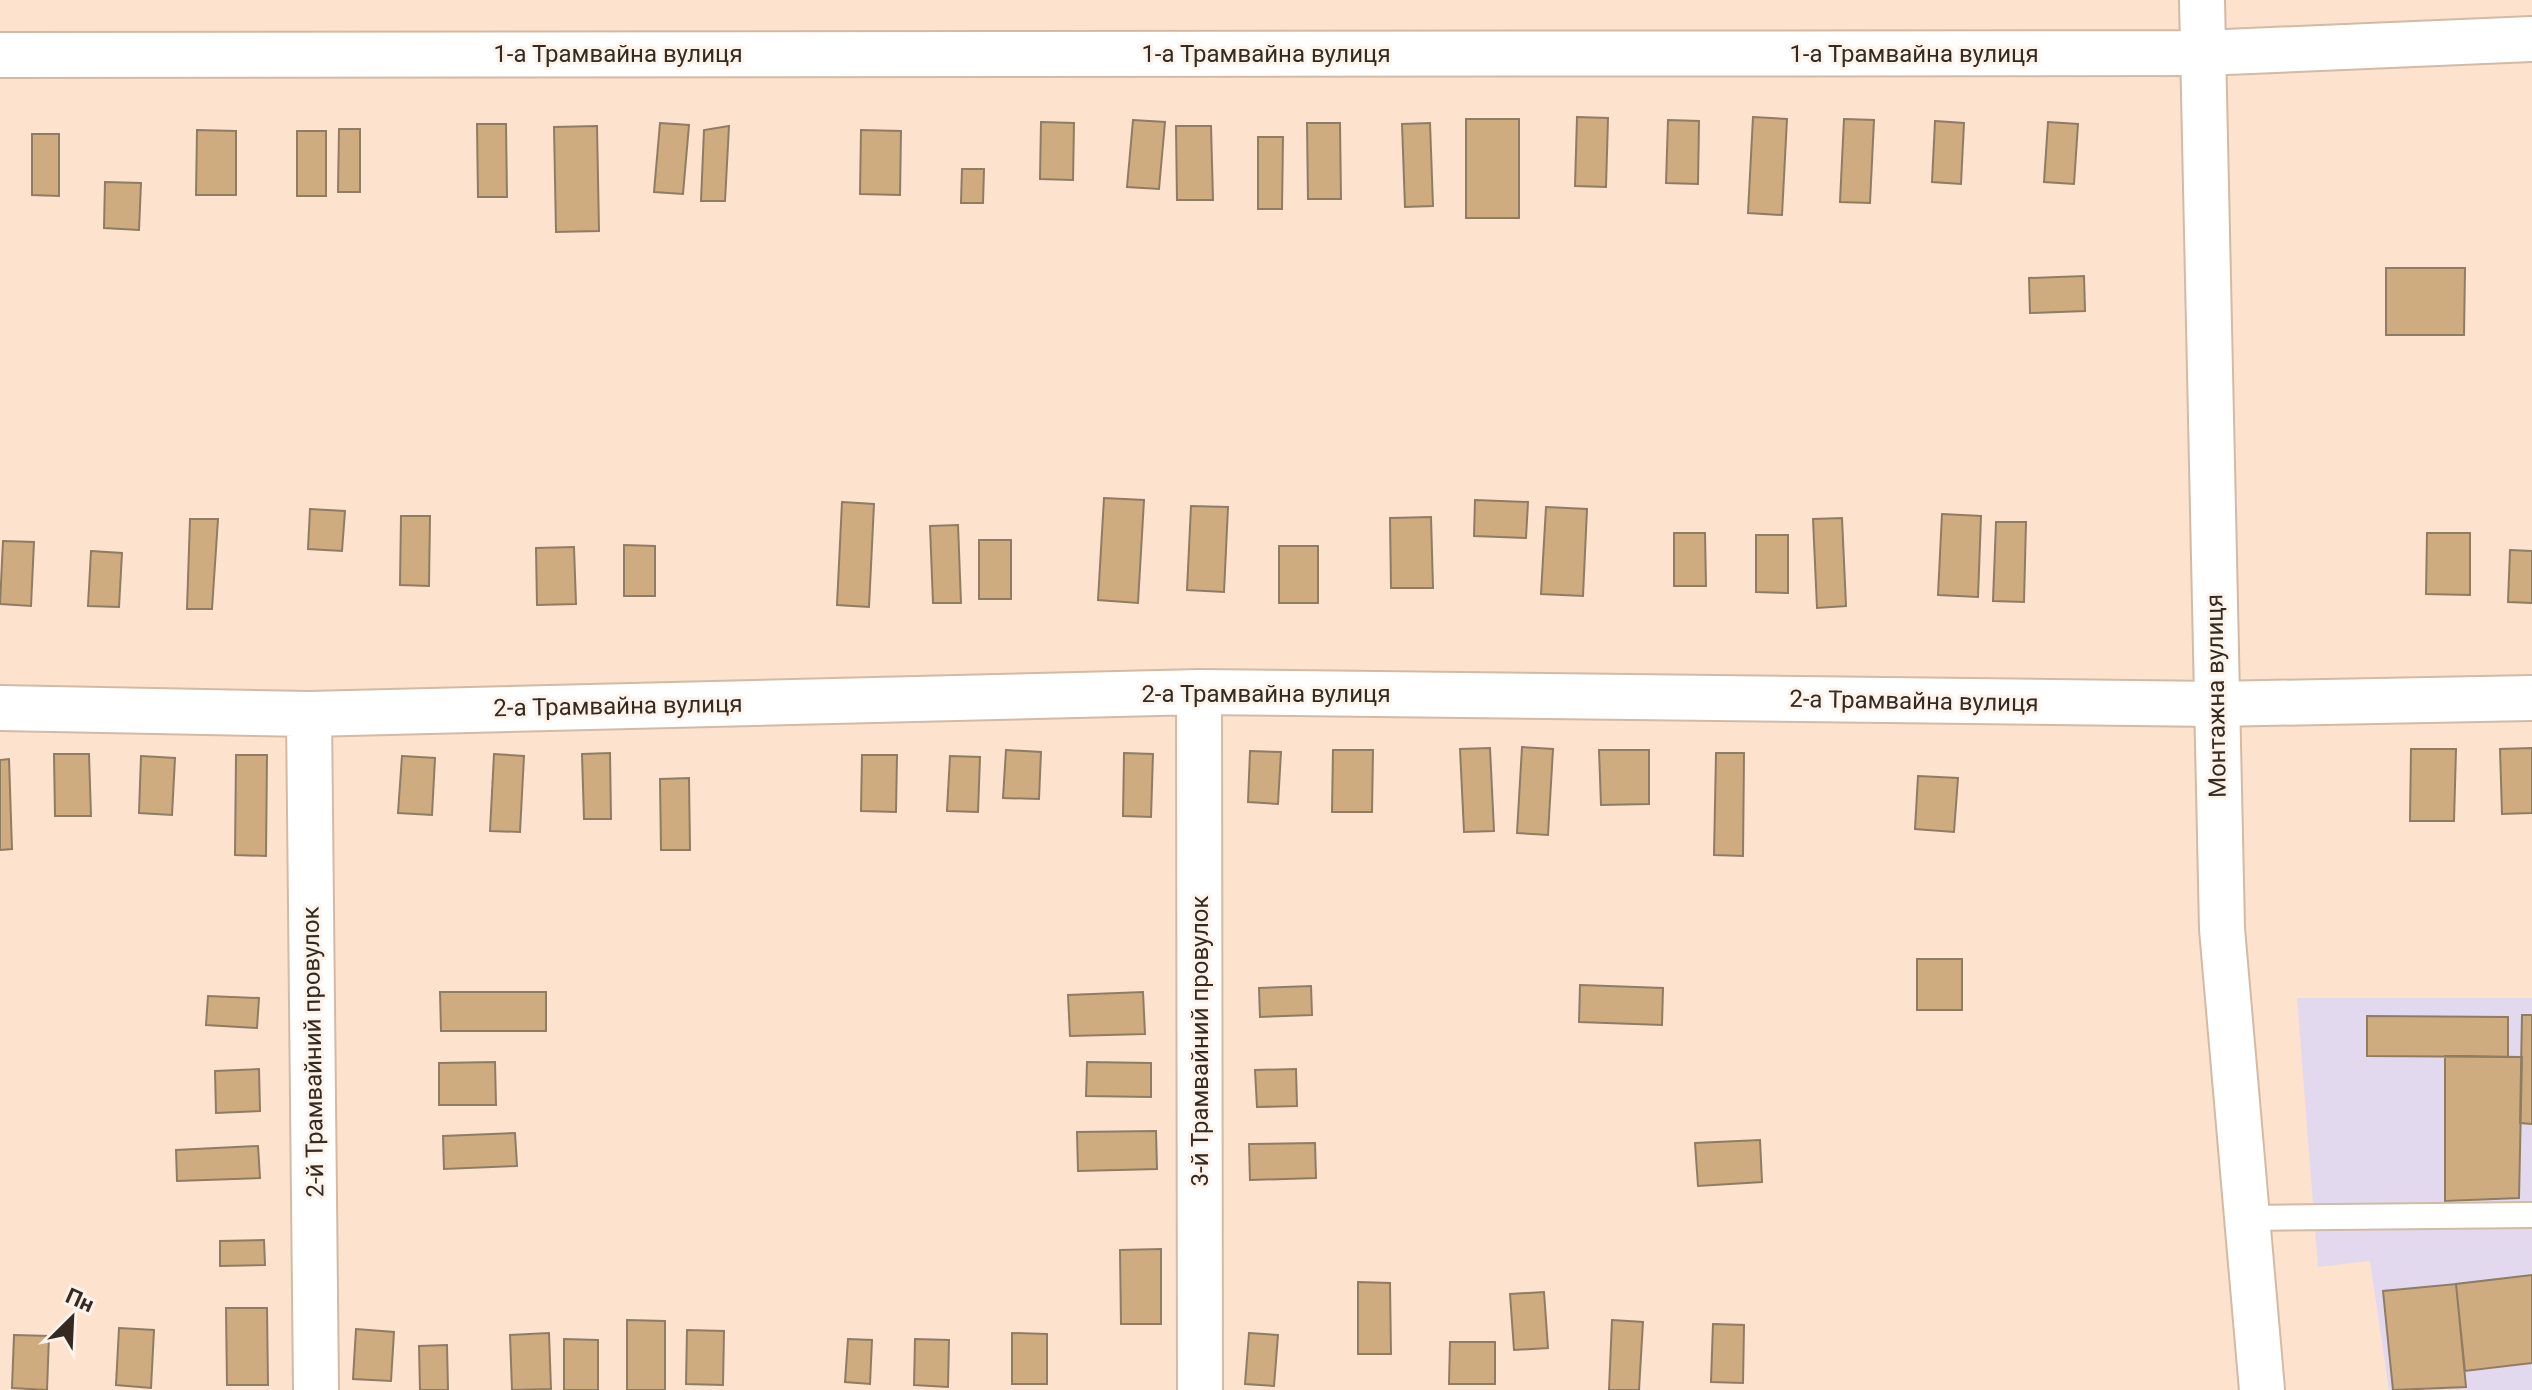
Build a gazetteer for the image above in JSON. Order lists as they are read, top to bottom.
{
  "streets": {
    "street": [
      "1-а Трамвайна вулиця",
      "2-а Трамвайна вулиця",
      "Монтажна вулиця",
      "3-й Трамвайний провулок",
      "2-й Трамвайний провулок"
    ]
  },
  "crossings": [
    ["1-а Трамвайна вулиця", "Монтажна вулиця"],
    ["2-а Трамвайна вулиця", "Монтажна вулиця"],
    ["2-а Трамвайна вулиця", "3-й Трамвайний провулок"],
    ["2-а Трамвайна вулиця", "2-й Трамвайний провулок"]
  ],
  "north": "top right"
}
